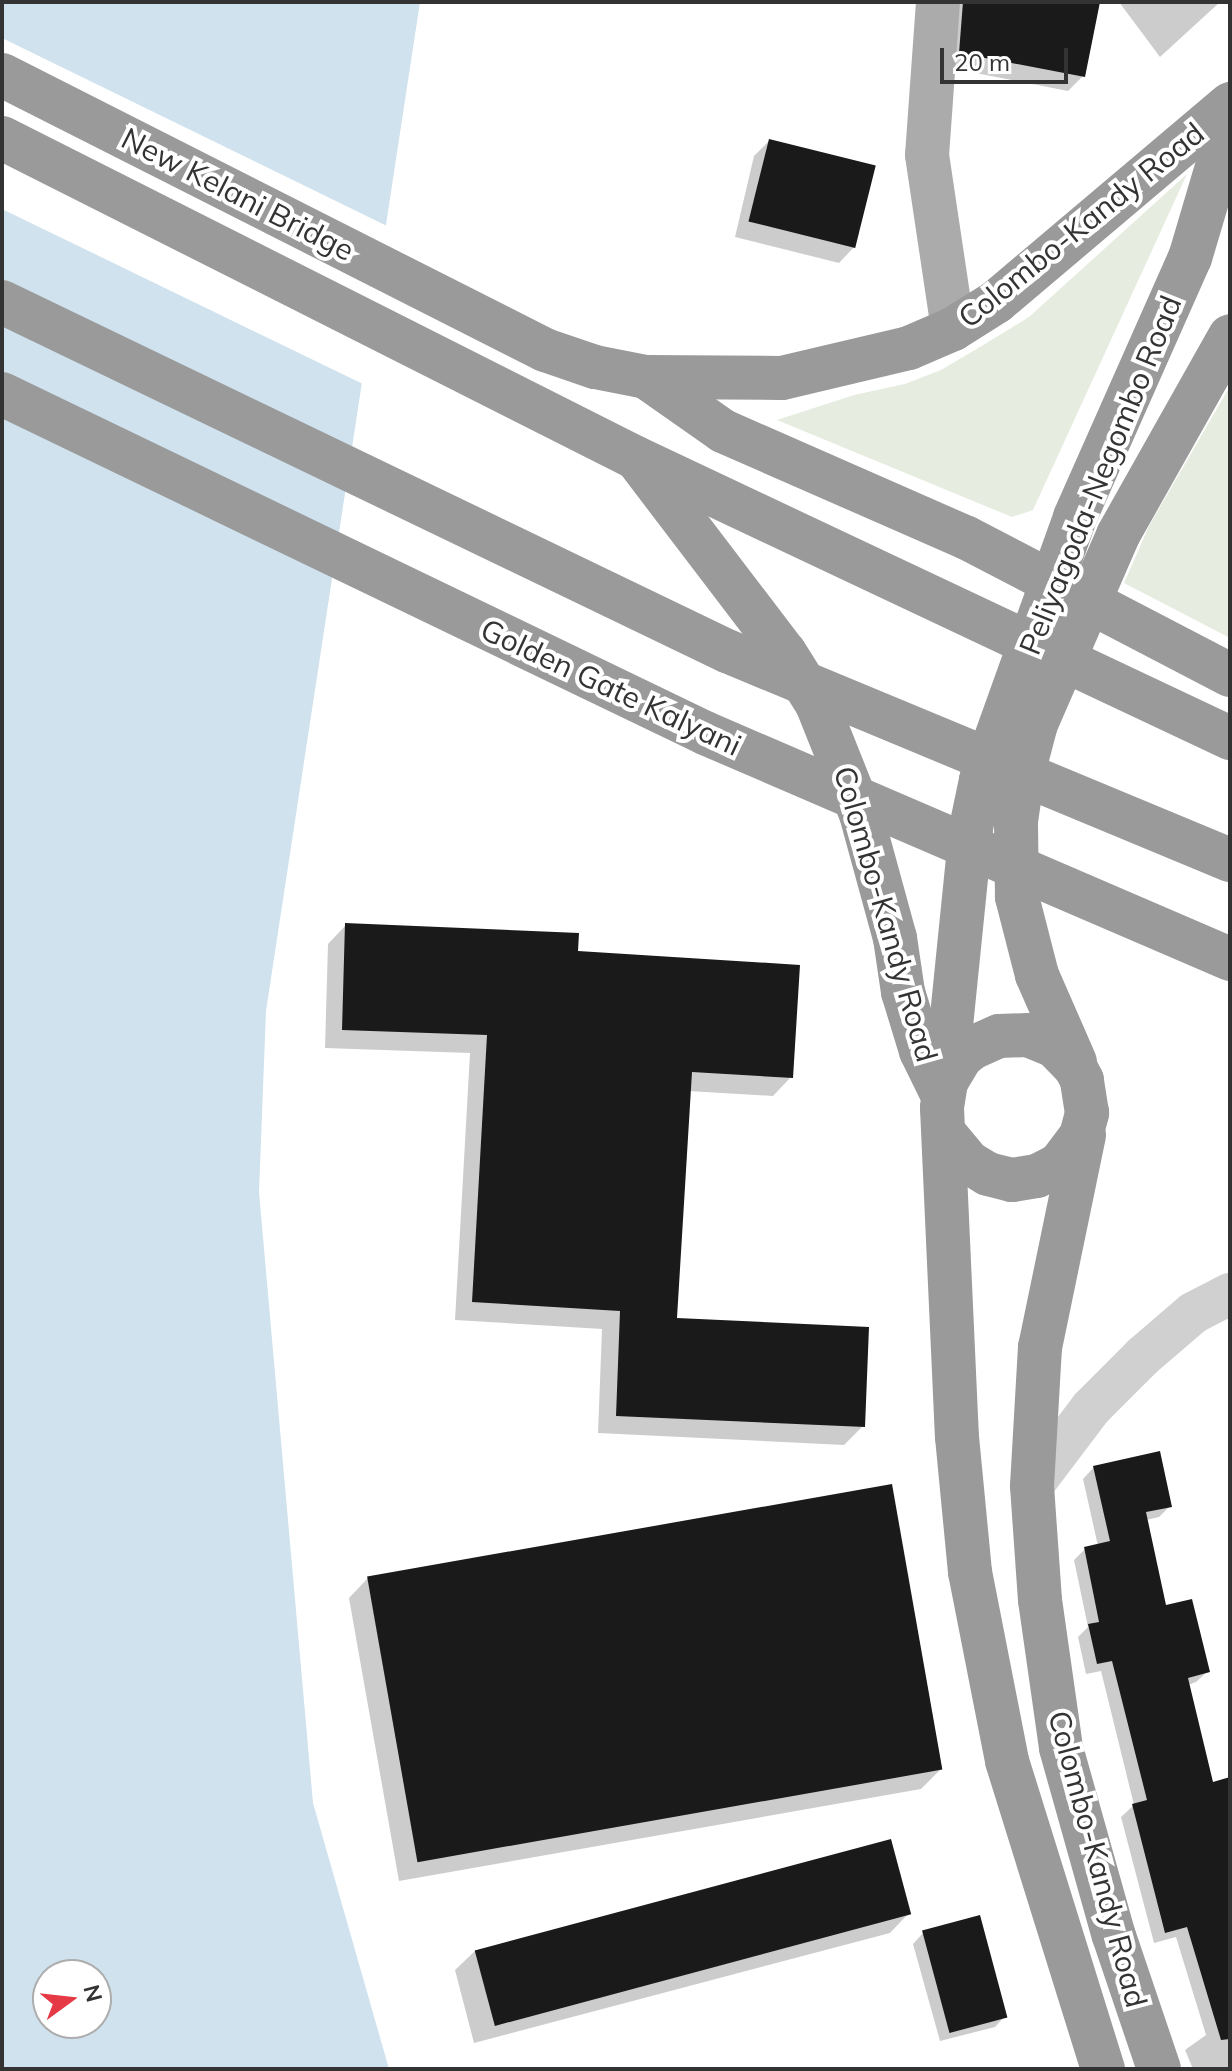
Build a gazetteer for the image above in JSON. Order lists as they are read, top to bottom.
{
  "streets": {
    "highway": [
      "New Kelani Bridge",
      "Colombo-Kandy Road",
      "Peliyagoda-Negombo Road",
      "Golden Gate Kalyani"
    ]
  },
  "crossings": [
    ["New Kelani Bridge", "Colombo-Kandy Road"],
    ["Colombo-Kandy Road", "Peliyagoda-Negombo Road"]
  ],
  "scale_bar": "20 m",
  "north": "right"
}
